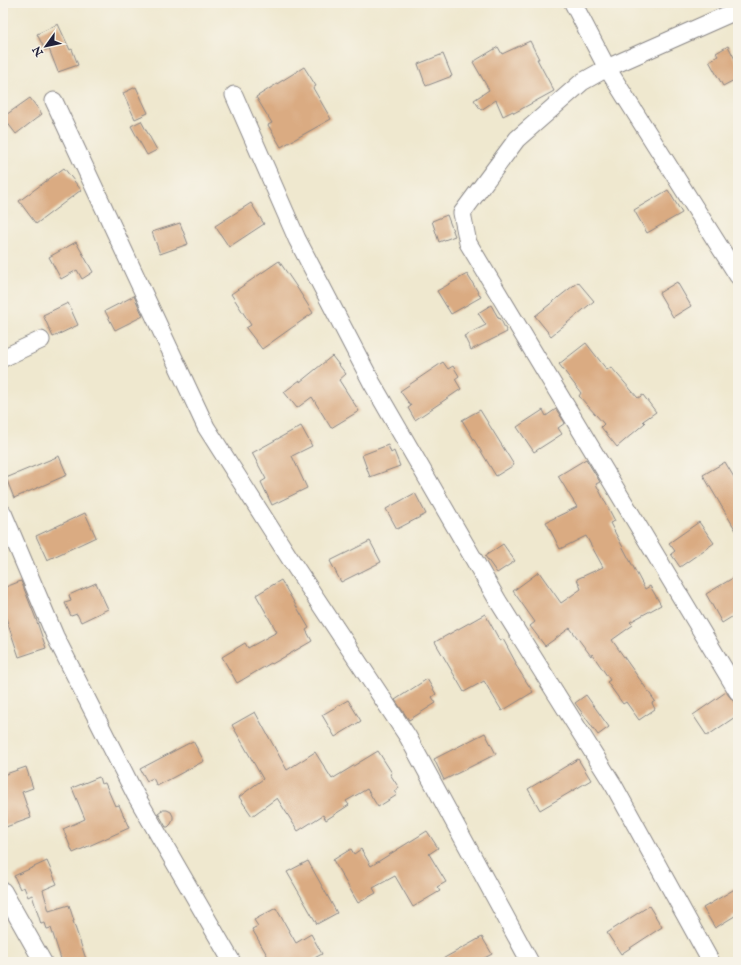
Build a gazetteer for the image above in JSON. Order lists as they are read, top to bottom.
{
  "north": "bottom left"
}
